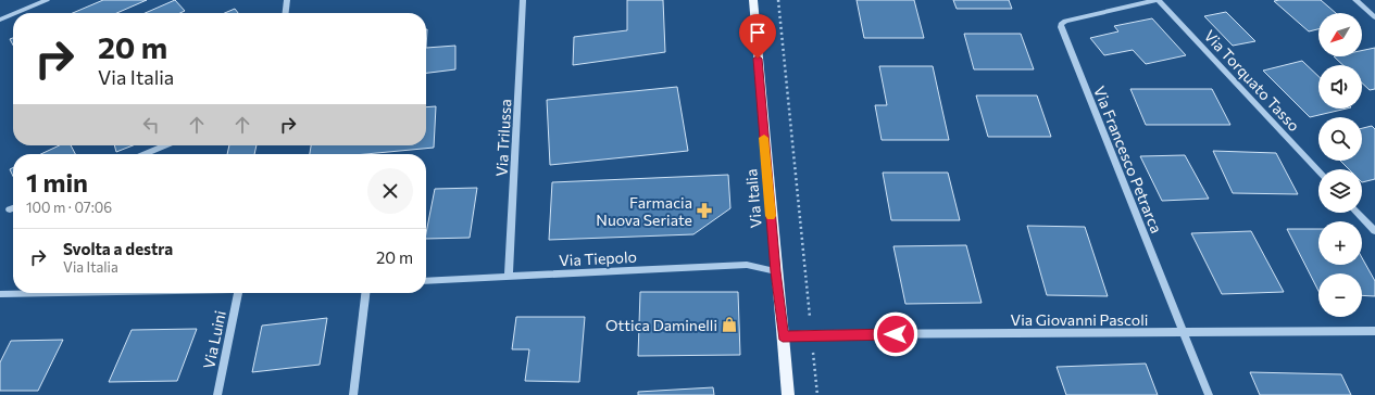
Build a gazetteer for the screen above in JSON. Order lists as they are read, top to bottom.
{
  "streets": {
    "main road": ["Via Italia"],
    "street": [
      "Via Torquato Tasso",
      "Via Trilussa",
      "Via Francesco Petrarca",
      "Via Tiepolo",
      "Via Giovanni Pascoli",
      "Via Luini"
    ]
  },
  "crossings": [
    ["Via Torquato Tasso", "Via Francesco Petrarca"],
    ["Via Trilussa", "Via Tiepolo"],
    ["Via Francesco Petrarca", "Via Giovanni Pascoli"],
    ["Via Italia", "Via Tiepolo"],
    ["Via Italia", "Via Giovanni Pascoli"]
  ],
  "places": {
    "pharmacy": ["Farmacia Nuova Seriate"],
    "shop": ["Ottica Daminelli"]
  },
  "north": "bottom left",
  "page": {
    "map_buttons": ["+", "−"],
    "turn": ["20 m", "Via Italia"],
    "heading": ["1 min", "100 m · 07:06"],
    "list": [
      {
        "name": "Svolta a destra",
        "note": "Via Italia",
        "value": "20 m"
      }
    ]
  }
}
